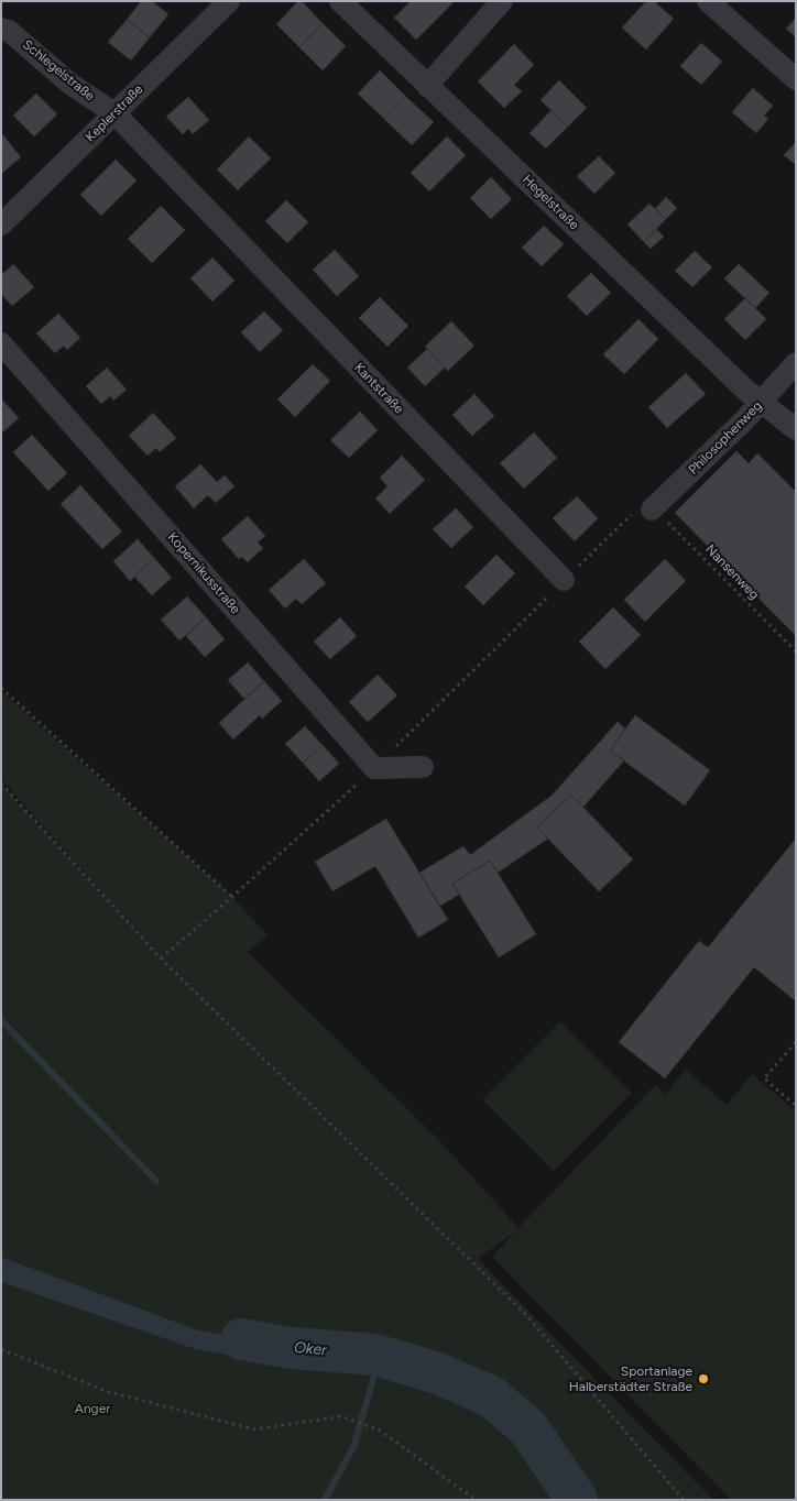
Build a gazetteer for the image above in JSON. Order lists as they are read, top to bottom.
{
  "streets": {
    "street": [
      "Schlegelstraße",
      "Keplerstraße",
      "Hegelstraße",
      "Kantstraße",
      "Philosophenweg",
      "Kopernikusstraße"
    ],
    "path": ["Nansenweg"]
  },
  "crossings": [
    ["Schlegelstraße", "Keplerstraße"],
    ["Schlegelstraße", "Kantstraße"],
    ["Keplerstraße", "Kantstraße"],
    ["Hegelstraße", "Philosophenweg"],
    ["Philosophenweg", "Nansenweg"]
  ],
  "water": ["Oker"],
  "parks": ["Anger"],
  "places": ["Sportanlage Halberstädter Straße"]
}
